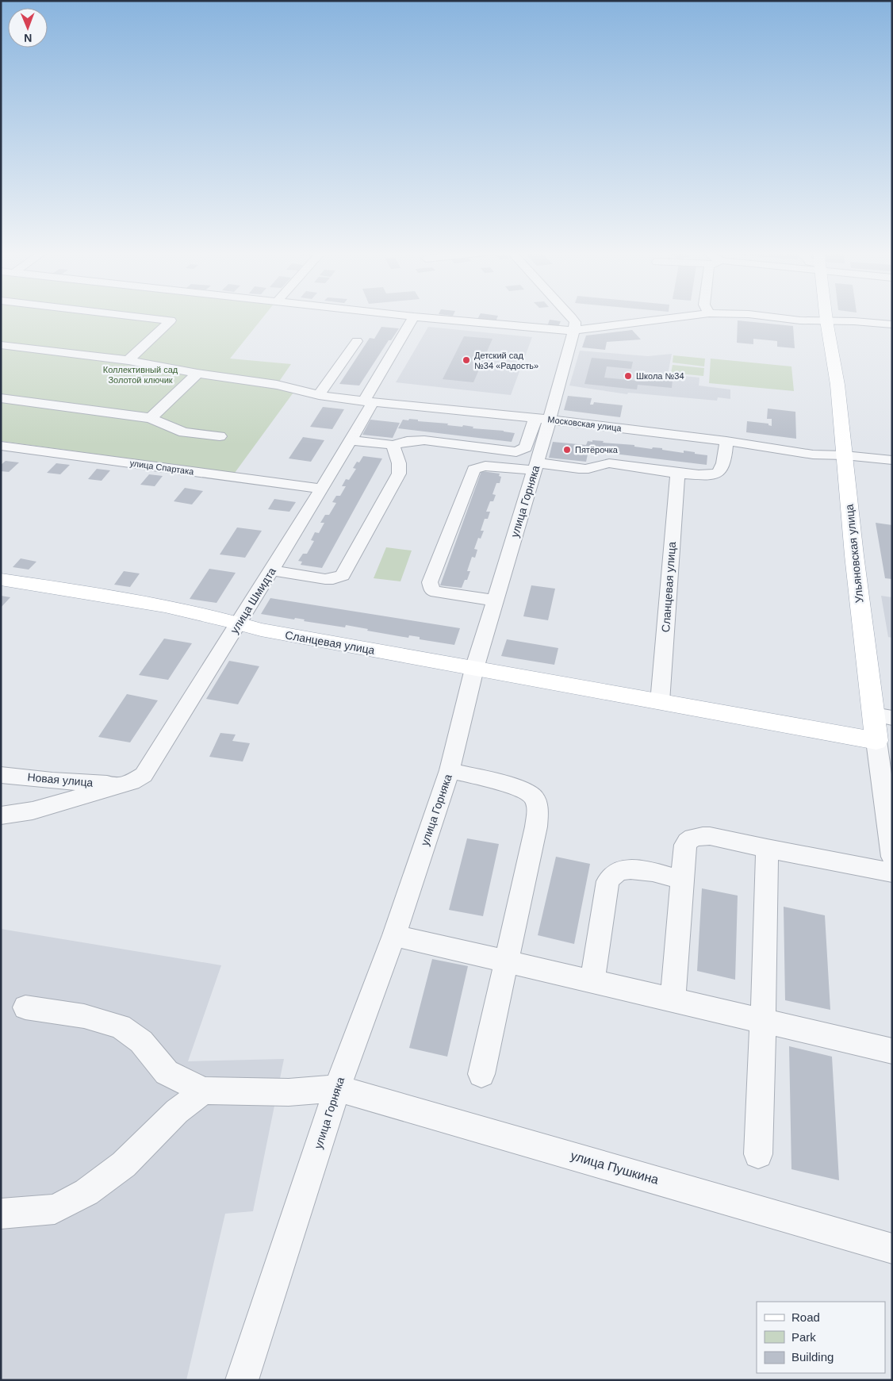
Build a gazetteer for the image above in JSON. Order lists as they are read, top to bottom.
{
  "streets": {
    "main road": ["Ульяновская улица", "Сланцевая улица"],
    "street": [
      "Московская улица",
      "улица Спартака",
      "улица Горняка",
      "улица Шмидта",
      "Новая улица",
      "улица Пушкина"
    ]
  },
  "crossings": [
    ["Московская улица", "улица Горняка"],
    ["Московская улица", "Ульяновская улица"],
    ["Московская улица", "улица Шмидта"],
    ["улица Спартака", "улица Шмидта"],
    ["улица Горняка", "Сланцевая улица"],
    ["улица Горняка", "улица Пушкина"],
    ["Ульяновская улица", "Сланцевая улица"],
    ["Сланцевая улица", "улица Шмидта"],
    ["улица Шмидта", "Новая улица"]
  ],
  "parks": ["Коллективный сад Золотой ключик"],
  "places": ["Детский сад №34 «Радость»", "Школа №34", "Пятёрочка"],
  "legend": ["Road", "Park", "Building"],
  "north": "bottom"
}
